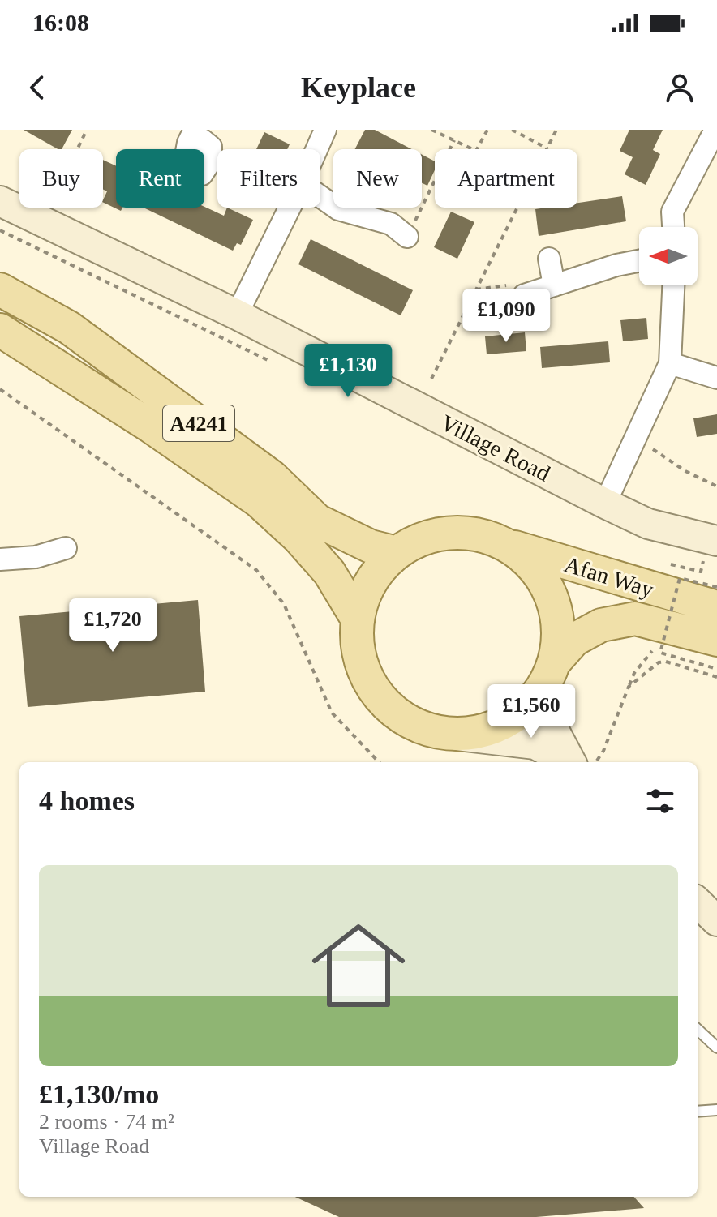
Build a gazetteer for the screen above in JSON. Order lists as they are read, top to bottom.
{
  "streets": {
    "main road": ["A4241", "Afan Way"],
    "street": ["Village Road"]
  },
  "crossings": [
    ["A4241", "Afan Way"]
  ],
  "north": "left",
  "page": {
    "status": "16:08",
    "header": "Keyplace",
    "chip": [
      "Buy",
      "Rent",
      "Filters",
      "New",
      "Apartment"
    ],
    "price": [
      "£1,090",
      "£1,130",
      "£1,720",
      "£1,560"
    ],
    "heading": "4 homes",
    "list": [
      {
        "name": "£1,130/mo",
        "note": "2 rooms · 74 m² · Village Road"
      }
    ]
  }
}
